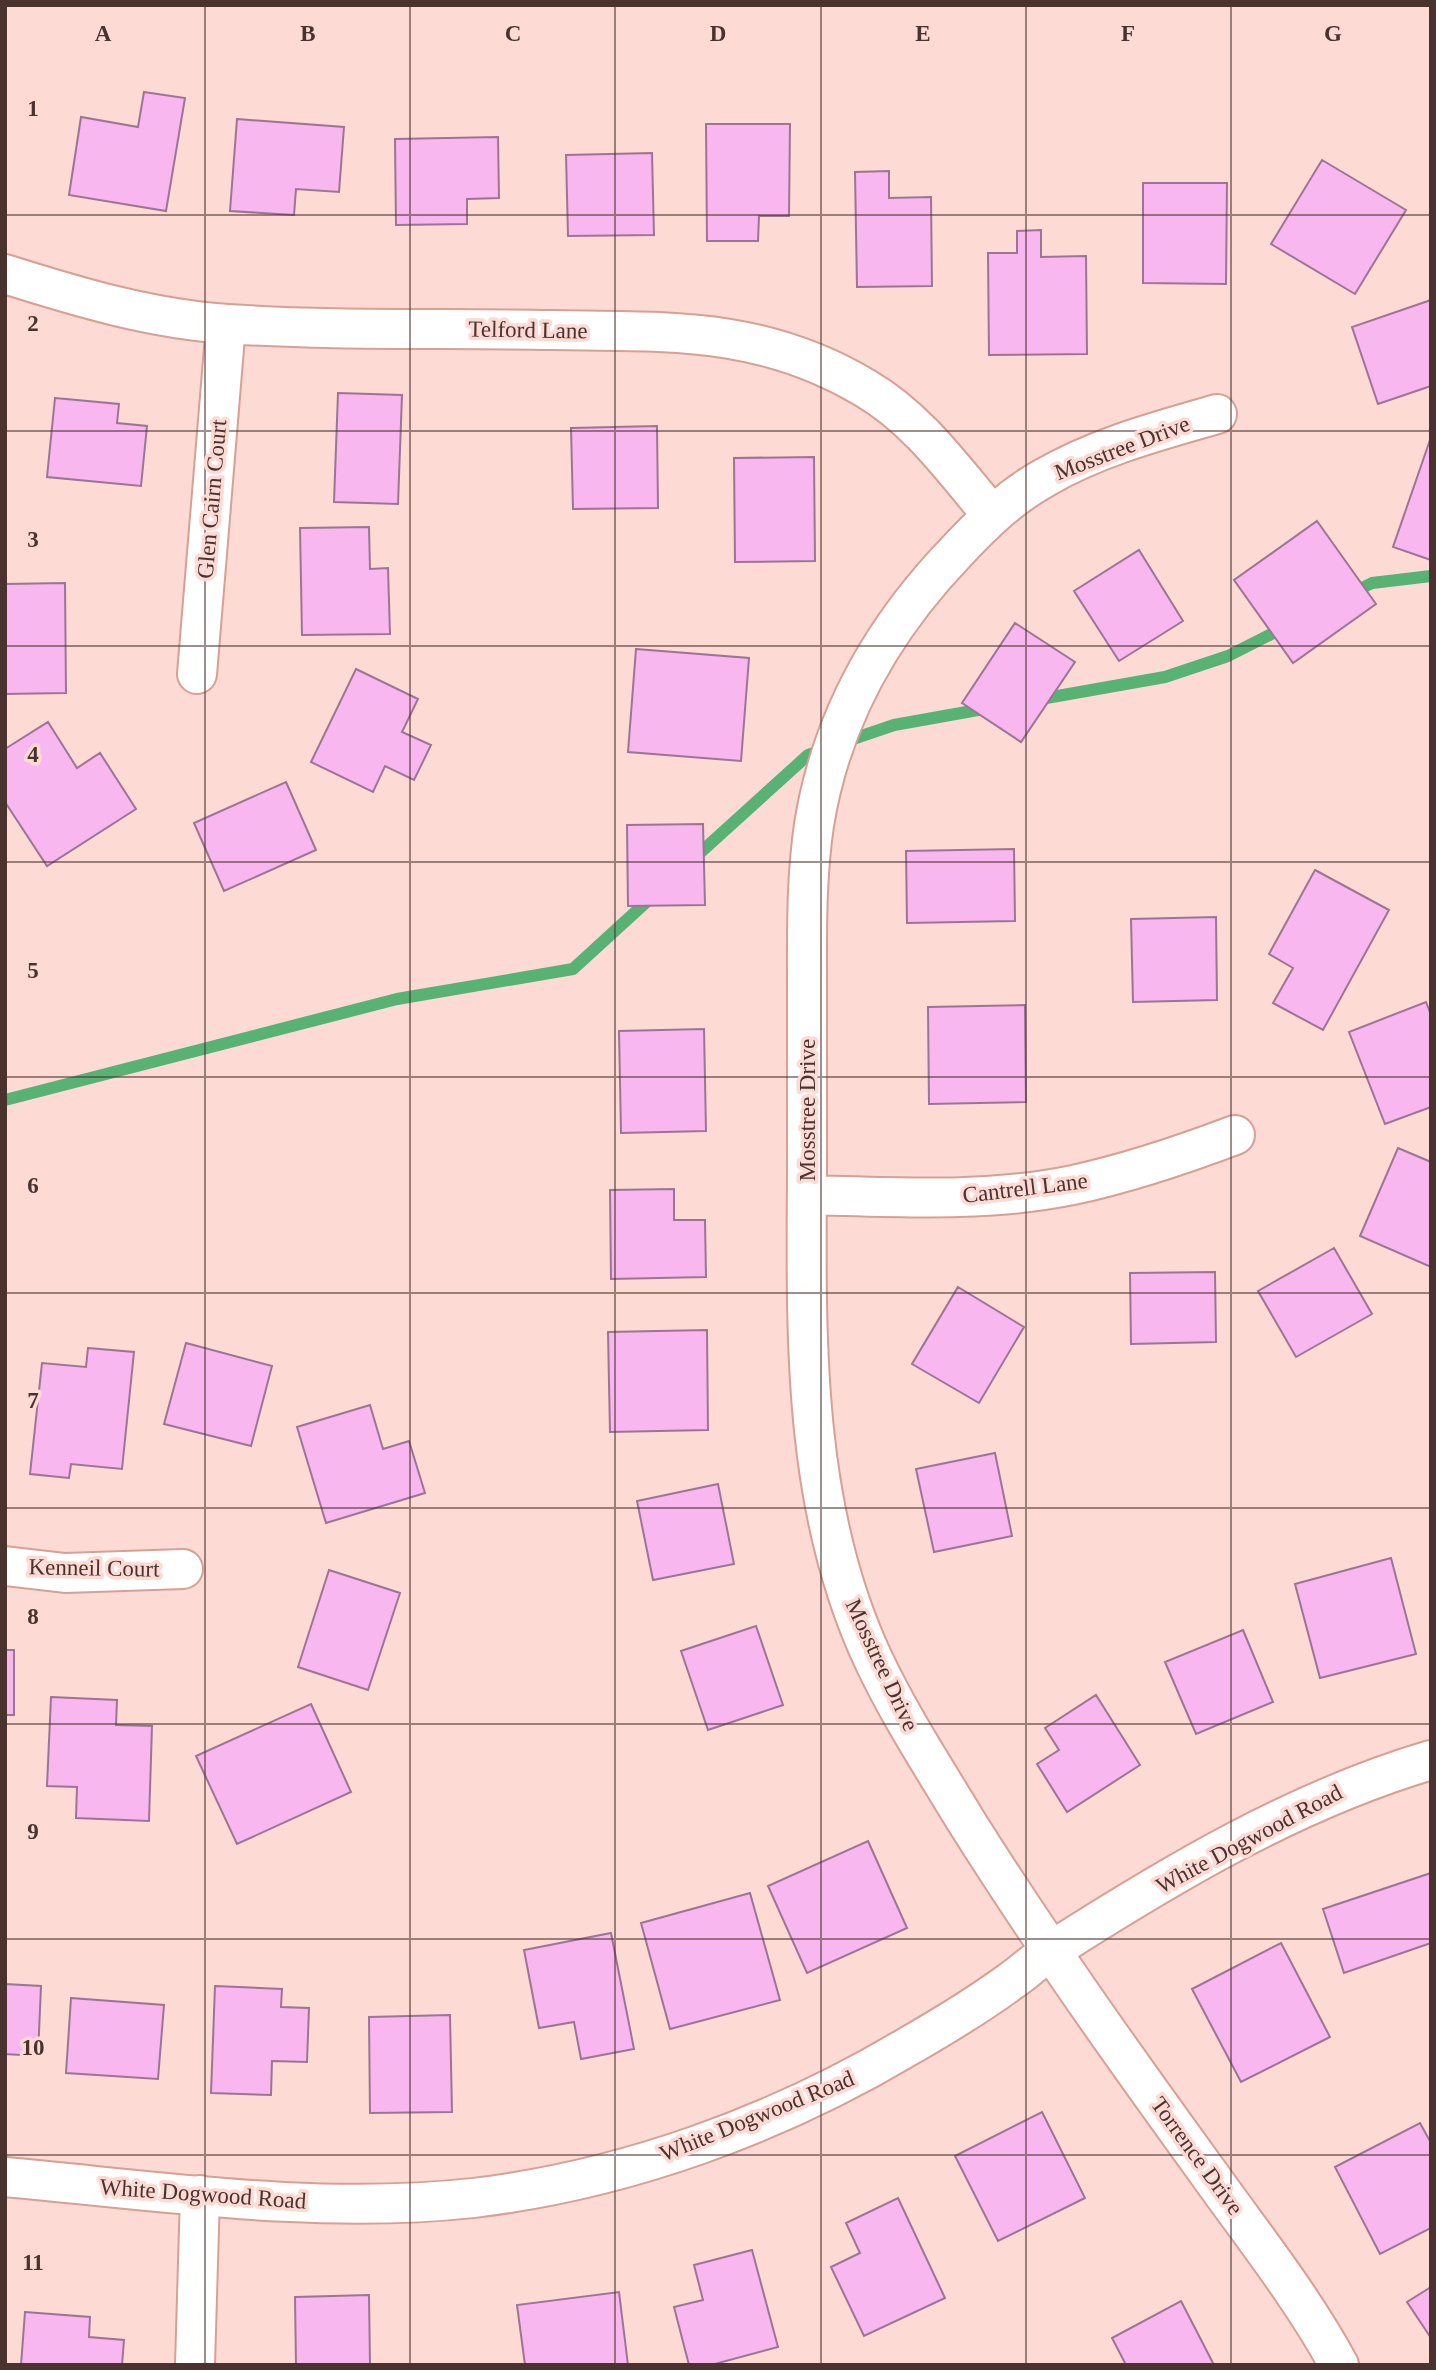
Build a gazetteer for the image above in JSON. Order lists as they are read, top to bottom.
{
  "streets": {
    "street": [
      "Telford Lane",
      "Mosstree Drive",
      "Glen Cairn Court",
      "Cantrell Lane",
      "Kenneil Court",
      "White Dogwood Road",
      "Torrence Drive"
    ]
  },
  "crossings": [
    ["Telford Lane", "Mosstree Drive"],
    ["Telford Lane", "Glen Cairn Court"],
    ["Mosstree Drive", "Cantrell Lane"],
    ["Mosstree Drive", "White Dogwood Road"],
    ["Mosstree Drive", "Torrence Drive"],
    ["White Dogwood Road", "Torrence Drive"]
  ],
  "grid": {
    "columns": [
      "A",
      "B",
      "C",
      "D",
      "E",
      "F",
      "G"
    ],
    "rows": [
      "1",
      "2",
      "3",
      "4",
      "5",
      "6",
      "7",
      "8",
      "9",
      "10",
      "11"
    ]
  }
}
